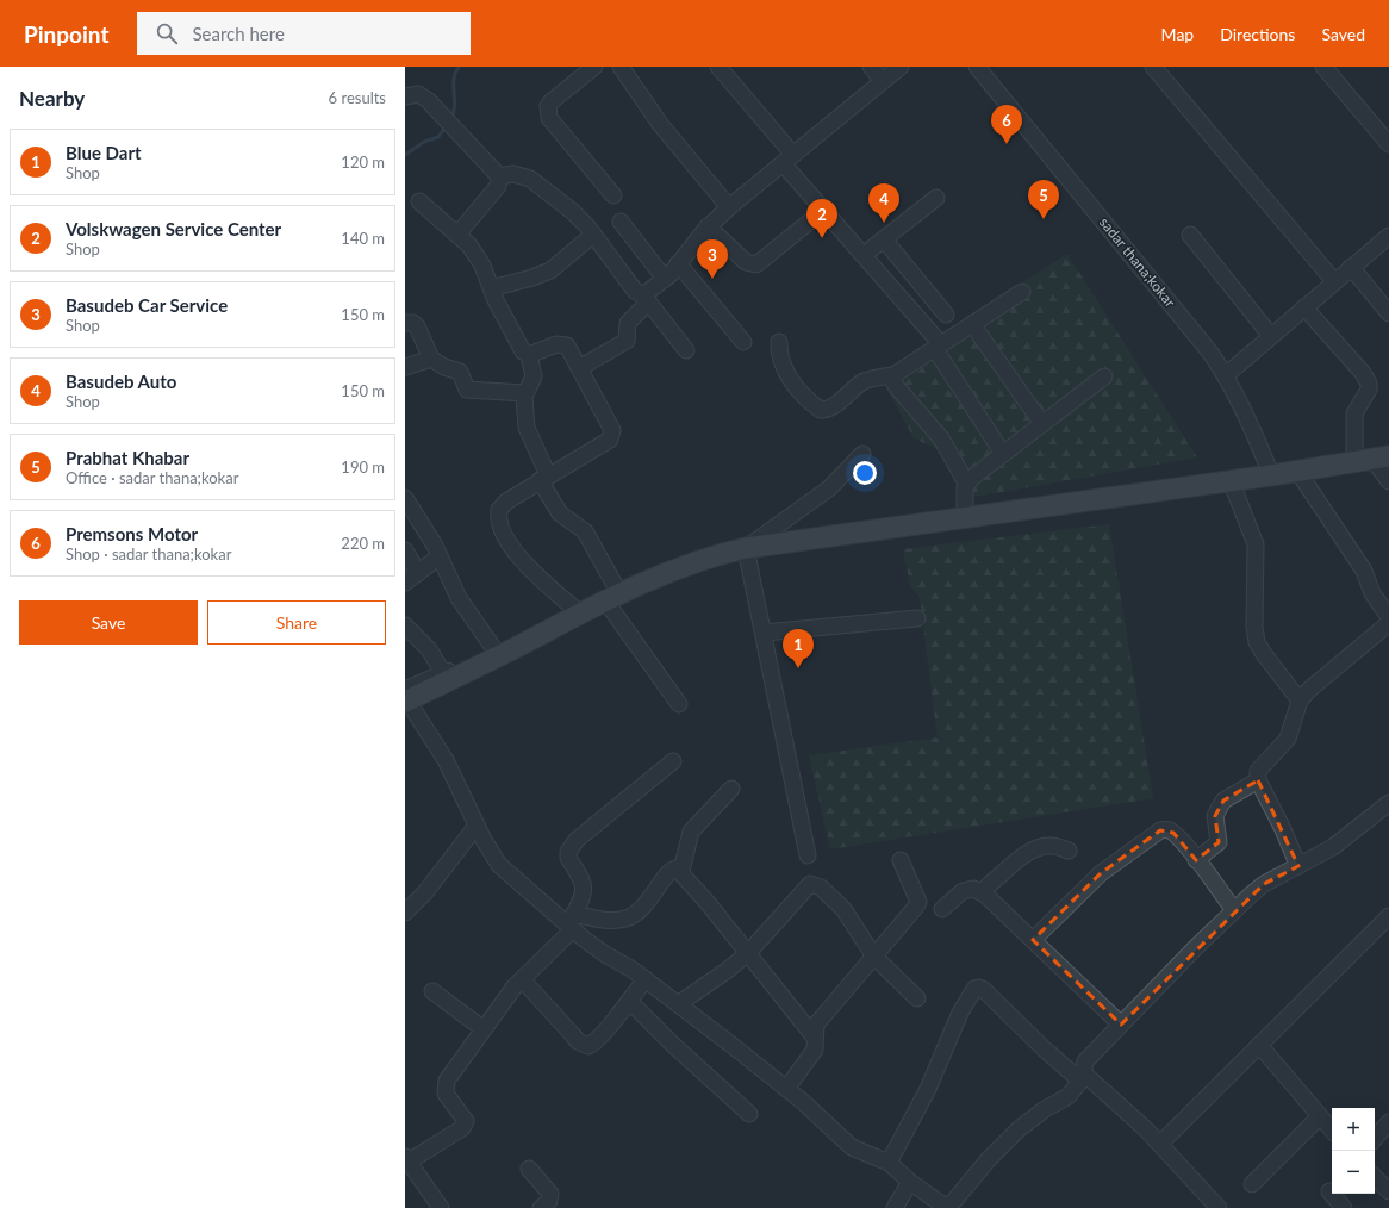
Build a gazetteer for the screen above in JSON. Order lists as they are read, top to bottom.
{
  "streets": {
    "street": ["sadar thana;kokar"]
  },
  "page": {
    "header": "Pinpoint",
    "search": "Search here",
    "nav": ["Map", "Directions", "Saved"],
    "heading": ["Nearby", "6 results"],
    "pins": [
      "6",
      "5",
      "4",
      "2",
      "3",
      "1"
    ],
    "list": [
      {
        "mark": "1",
        "name": "Blue Dart",
        "note": "Shop",
        "value": "120 m"
      },
      {
        "mark": "2",
        "name": "Volskwagen Service Center",
        "note": "Shop",
        "value": "140 m"
      },
      {
        "mark": "3",
        "name": "Basudeb Car Service",
        "note": "Shop",
        "value": "150 m"
      },
      {
        "mark": "4",
        "name": "Basudeb Auto",
        "note": "Shop",
        "value": "150 m"
      },
      {
        "mark": "5",
        "name": "Prabhat Khabar",
        "note": "Office · sadar thana;kokar",
        "value": "190 m"
      },
      {
        "mark": "6",
        "name": "Premsons Motor",
        "note": "Shop · sadar thana;kokar",
        "value": "220 m"
      }
    ],
    "buttons": ["Save", "Share"],
    "map_buttons": ["+", "−"]
  }
}
